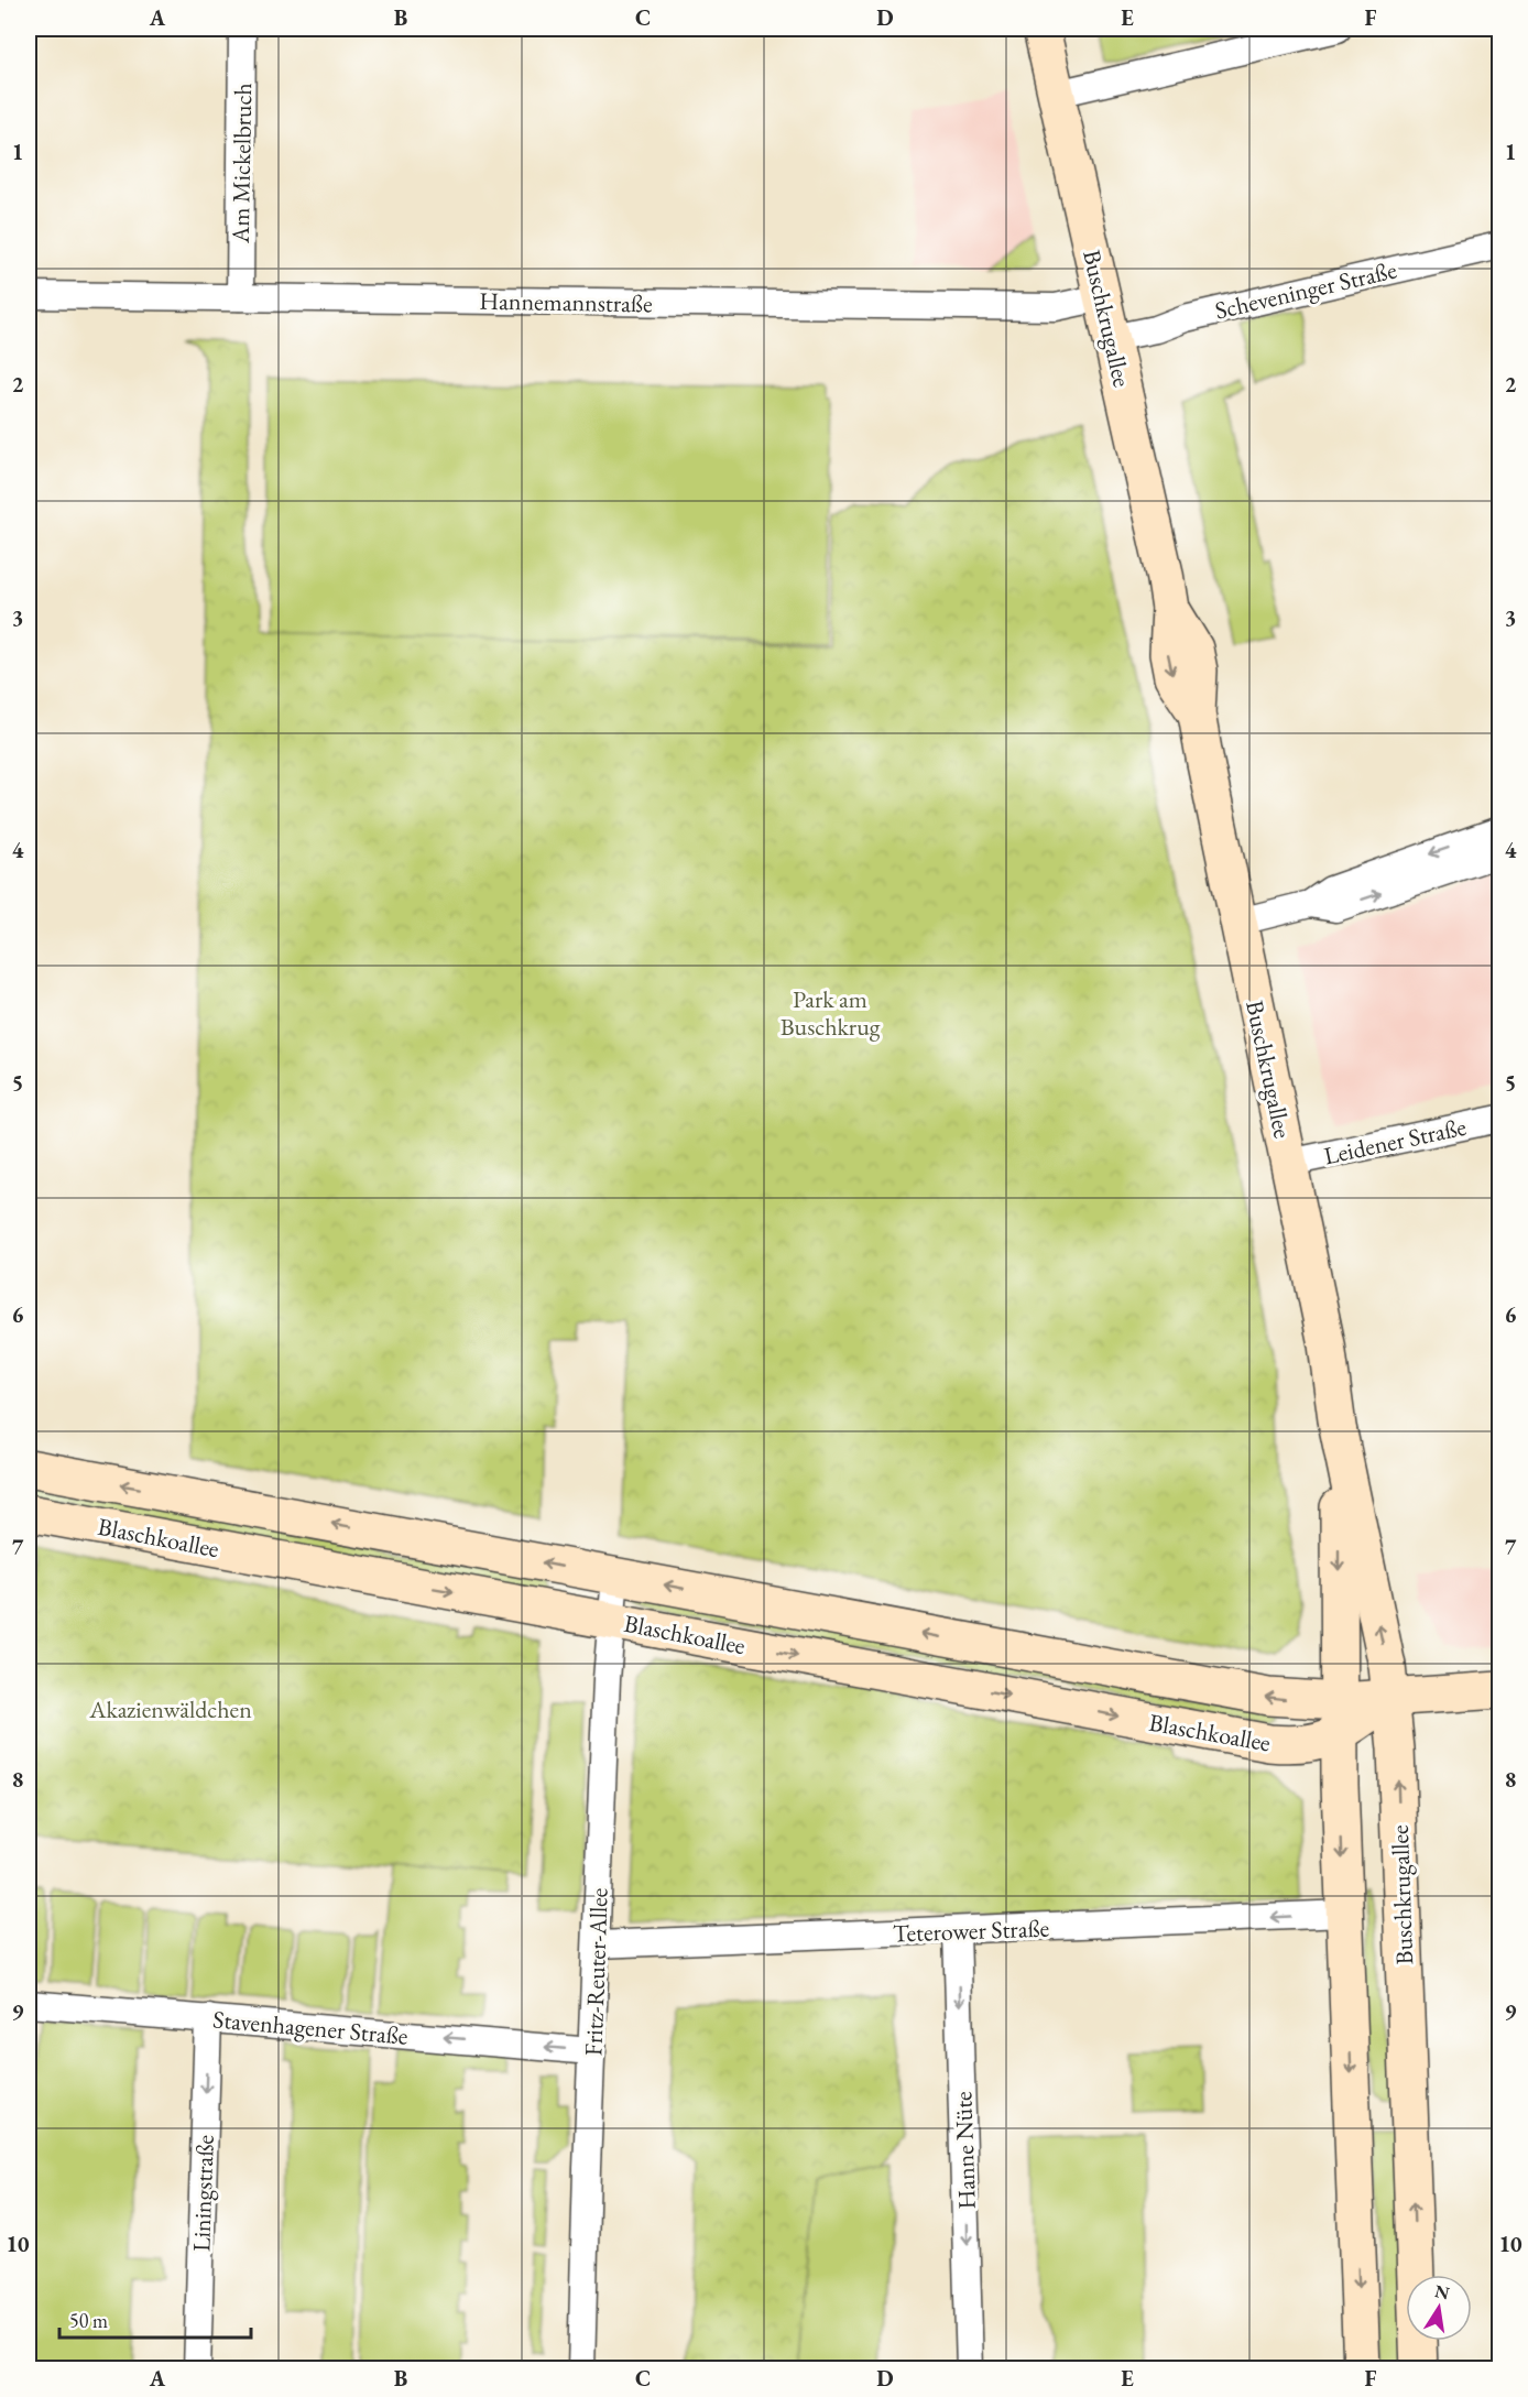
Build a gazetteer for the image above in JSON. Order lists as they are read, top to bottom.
{
  "streets": {
    "main road": ["Buschkrugallee", "Blaschkoallee"],
    "street": [
      "Am Mickelbruch",
      "Scheveninger Straße",
      "Hannemannstraße",
      "Leidener Straße",
      "Teterower Straße",
      "Fritz-Reuter-Allee",
      "Stavenhagener Straße",
      "Hanne Nüte",
      "Liningstraße"
    ]
  },
  "crossings": [
    ["Am Mickelbruch", "Hannemannstraße"],
    ["Scheveninger Straße", "Buschkrugallee"],
    ["Hannemannstraße", "Buschkrugallee"],
    ["Buschkrugallee", "Leidener Straße"],
    ["Buschkrugallee", "Blaschkoallee"],
    ["Buschkrugallee", "Teterower Straße"],
    ["Blaschkoallee", "Fritz-Reuter-Allee"],
    ["Teterower Straße", "Fritz-Reuter-Allee"],
    ["Teterower Straße", "Hanne Nüte"],
    ["Fritz-Reuter-Allee", "Stavenhagener Straße"],
    ["Stavenhagener Straße", "Liningstraße"]
  ],
  "one_way": [
    "Teterower Straße",
    "Stavenhagener Straße",
    "Hanne Nüte",
    "Liningstraße"
  ],
  "parks": ["Park am Buschkrug", "Akazienwäldchen"],
  "scale_bar": "50 m",
  "north": "top",
  "grid": {
    "columns": [
      "A",
      "B",
      "C",
      "D",
      "E",
      "F"
    ],
    "rows": [
      "1",
      "2",
      "3",
      "4",
      "5",
      "6",
      "7",
      "8",
      "9",
      "10"
    ]
  }
}
